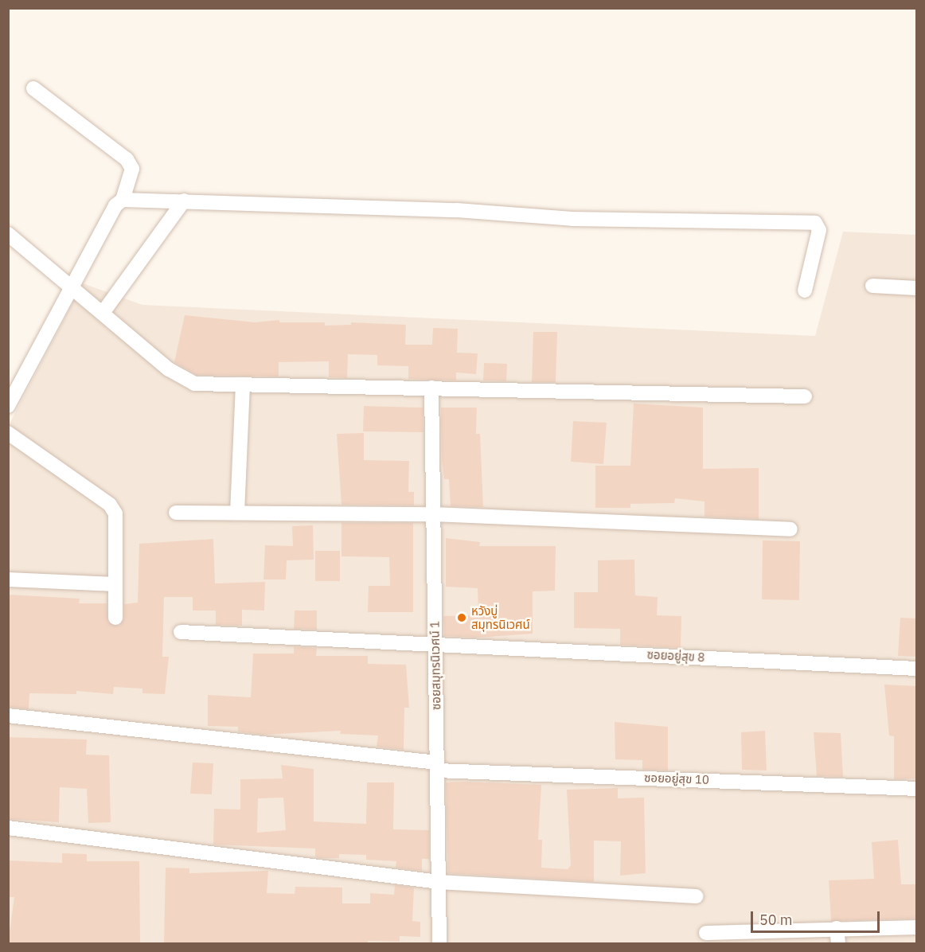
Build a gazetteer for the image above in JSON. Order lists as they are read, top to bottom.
{
  "streets": {
    "street": ["ซอยอยู่สุข 8", "ซอยสมุทรนิเวศน์ 1", "ซอยอยู่สุข 10"]
  },
  "crossings": [
    ["ซอยอยู่สุข 8", "ซอยสมุทรนิเวศน์ 1"],
    ["ซอยสมุทรนิเวศน์ 1", "ซอยอยู่สุข 10"]
  ],
  "places": ["หวังบู่ สมุทรนิเวศน์"],
  "scale_bar": "50 m"
}
